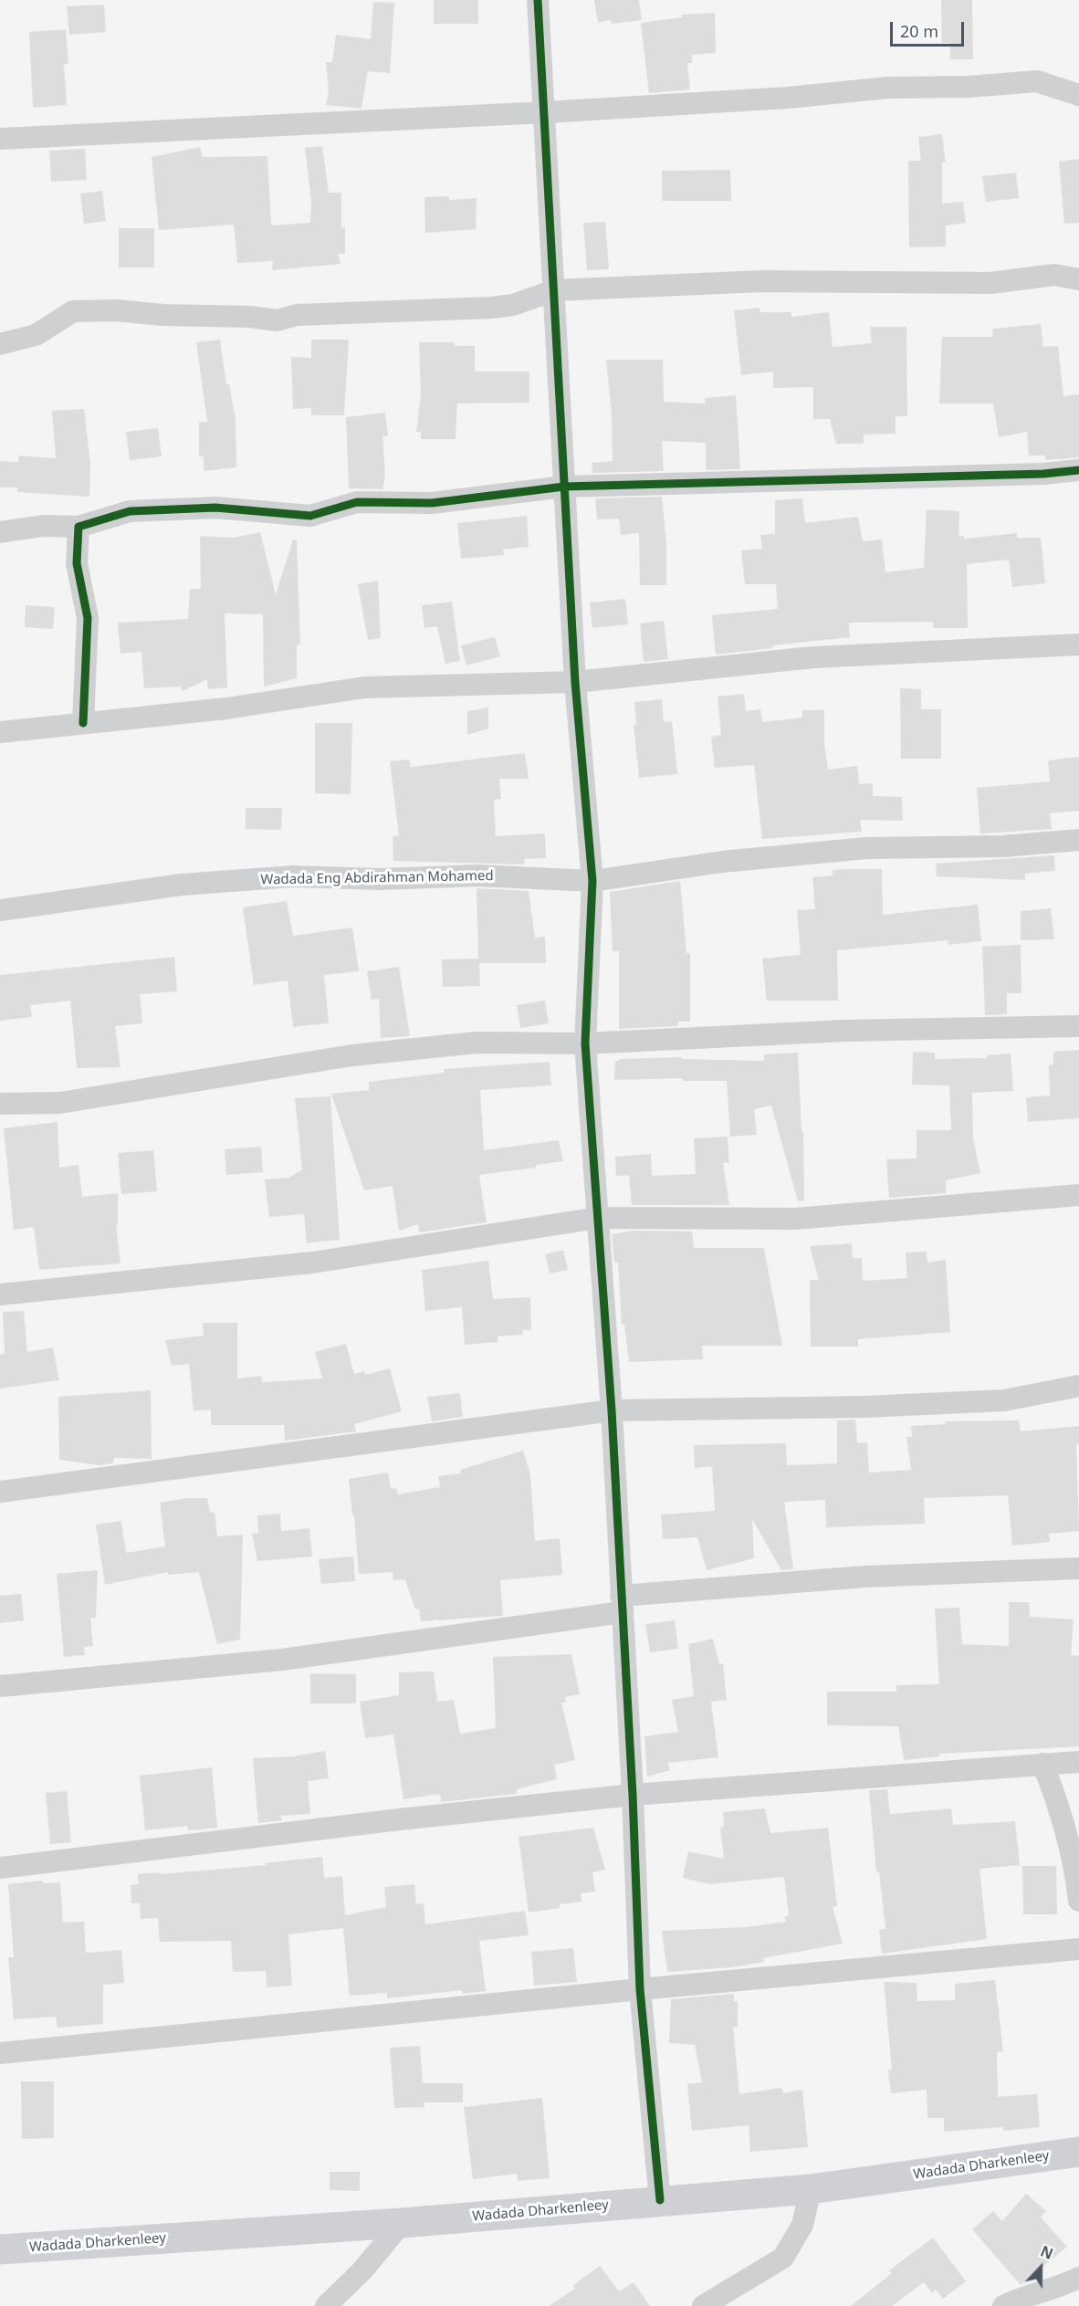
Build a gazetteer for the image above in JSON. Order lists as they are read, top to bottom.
{
  "streets": {
    "main road": ["Wadada Dharkenleey"],
    "street": ["Wadada Eng Abdirahman Mohamed"]
  },
  "scale_bar": "20 m",
  "north": "top"
}
